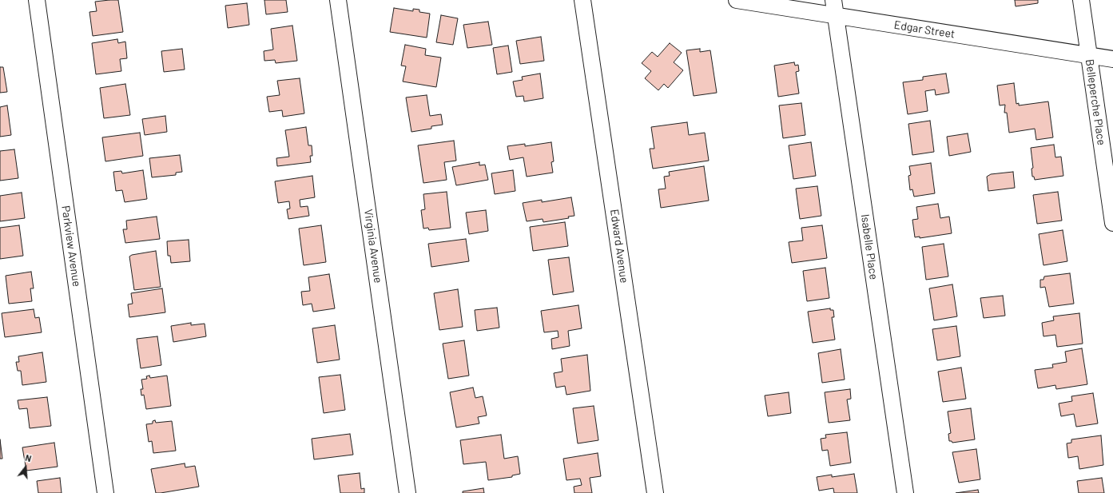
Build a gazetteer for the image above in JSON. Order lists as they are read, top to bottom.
{
  "streets": {
    "street": [
      "Edgar Street",
      "Belleperche Place",
      "Parkview Avenue",
      "Virginia Avenue",
      "Edward Avenue",
      "Isabelle Place"
    ]
  },
  "crossings": [
    ["Edgar Street", "Belleperche Place"],
    ["Edgar Street", "Isabelle Place"]
  ],
  "north": "top"
}
